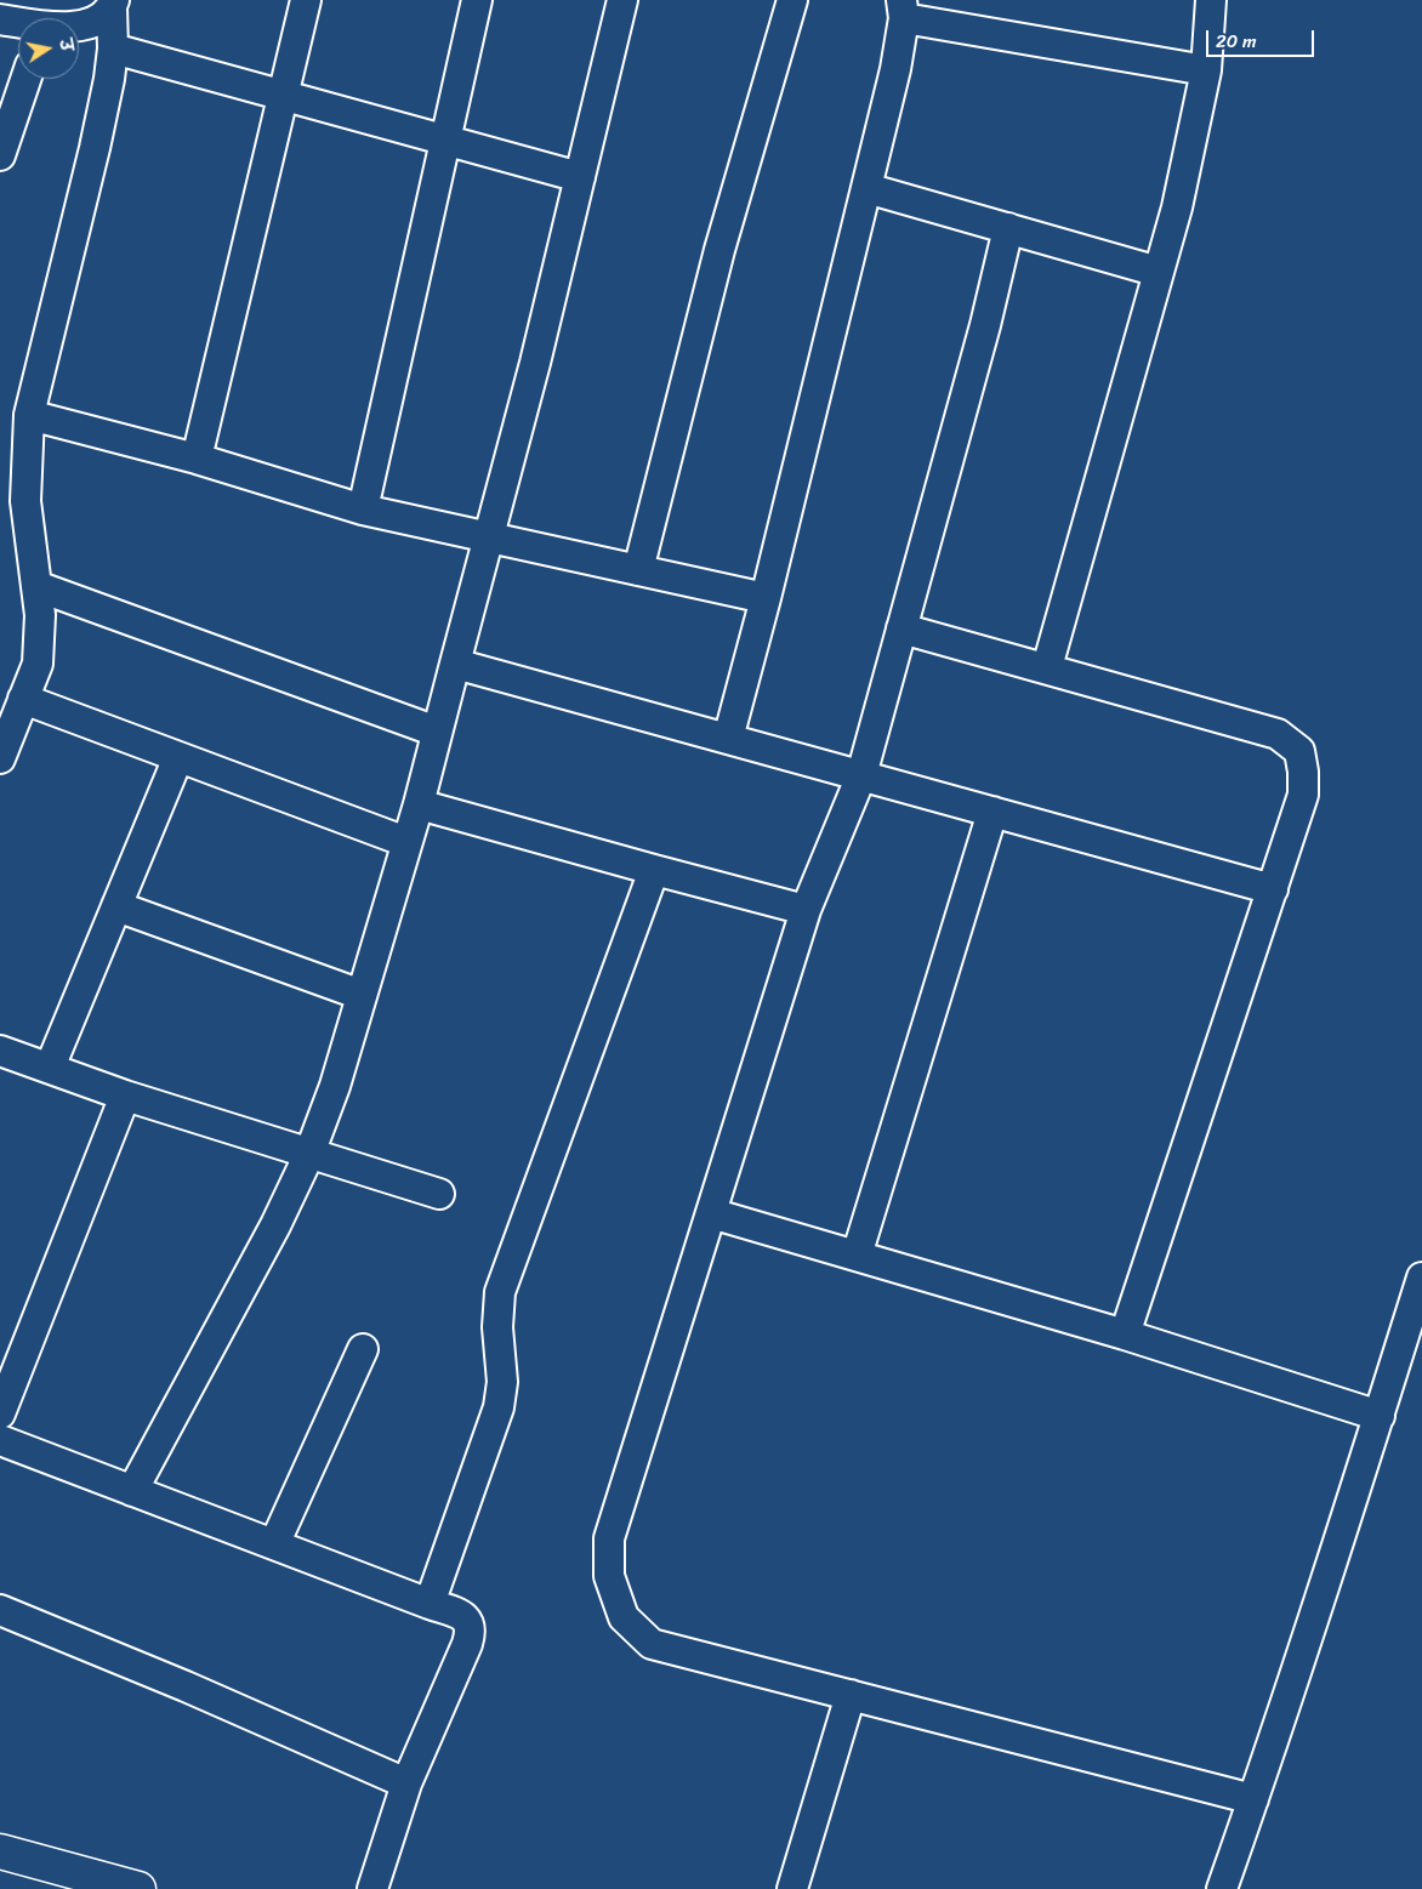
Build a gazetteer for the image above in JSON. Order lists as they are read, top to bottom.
{
  "scale_bar": "20 m",
  "north": "right"
}
